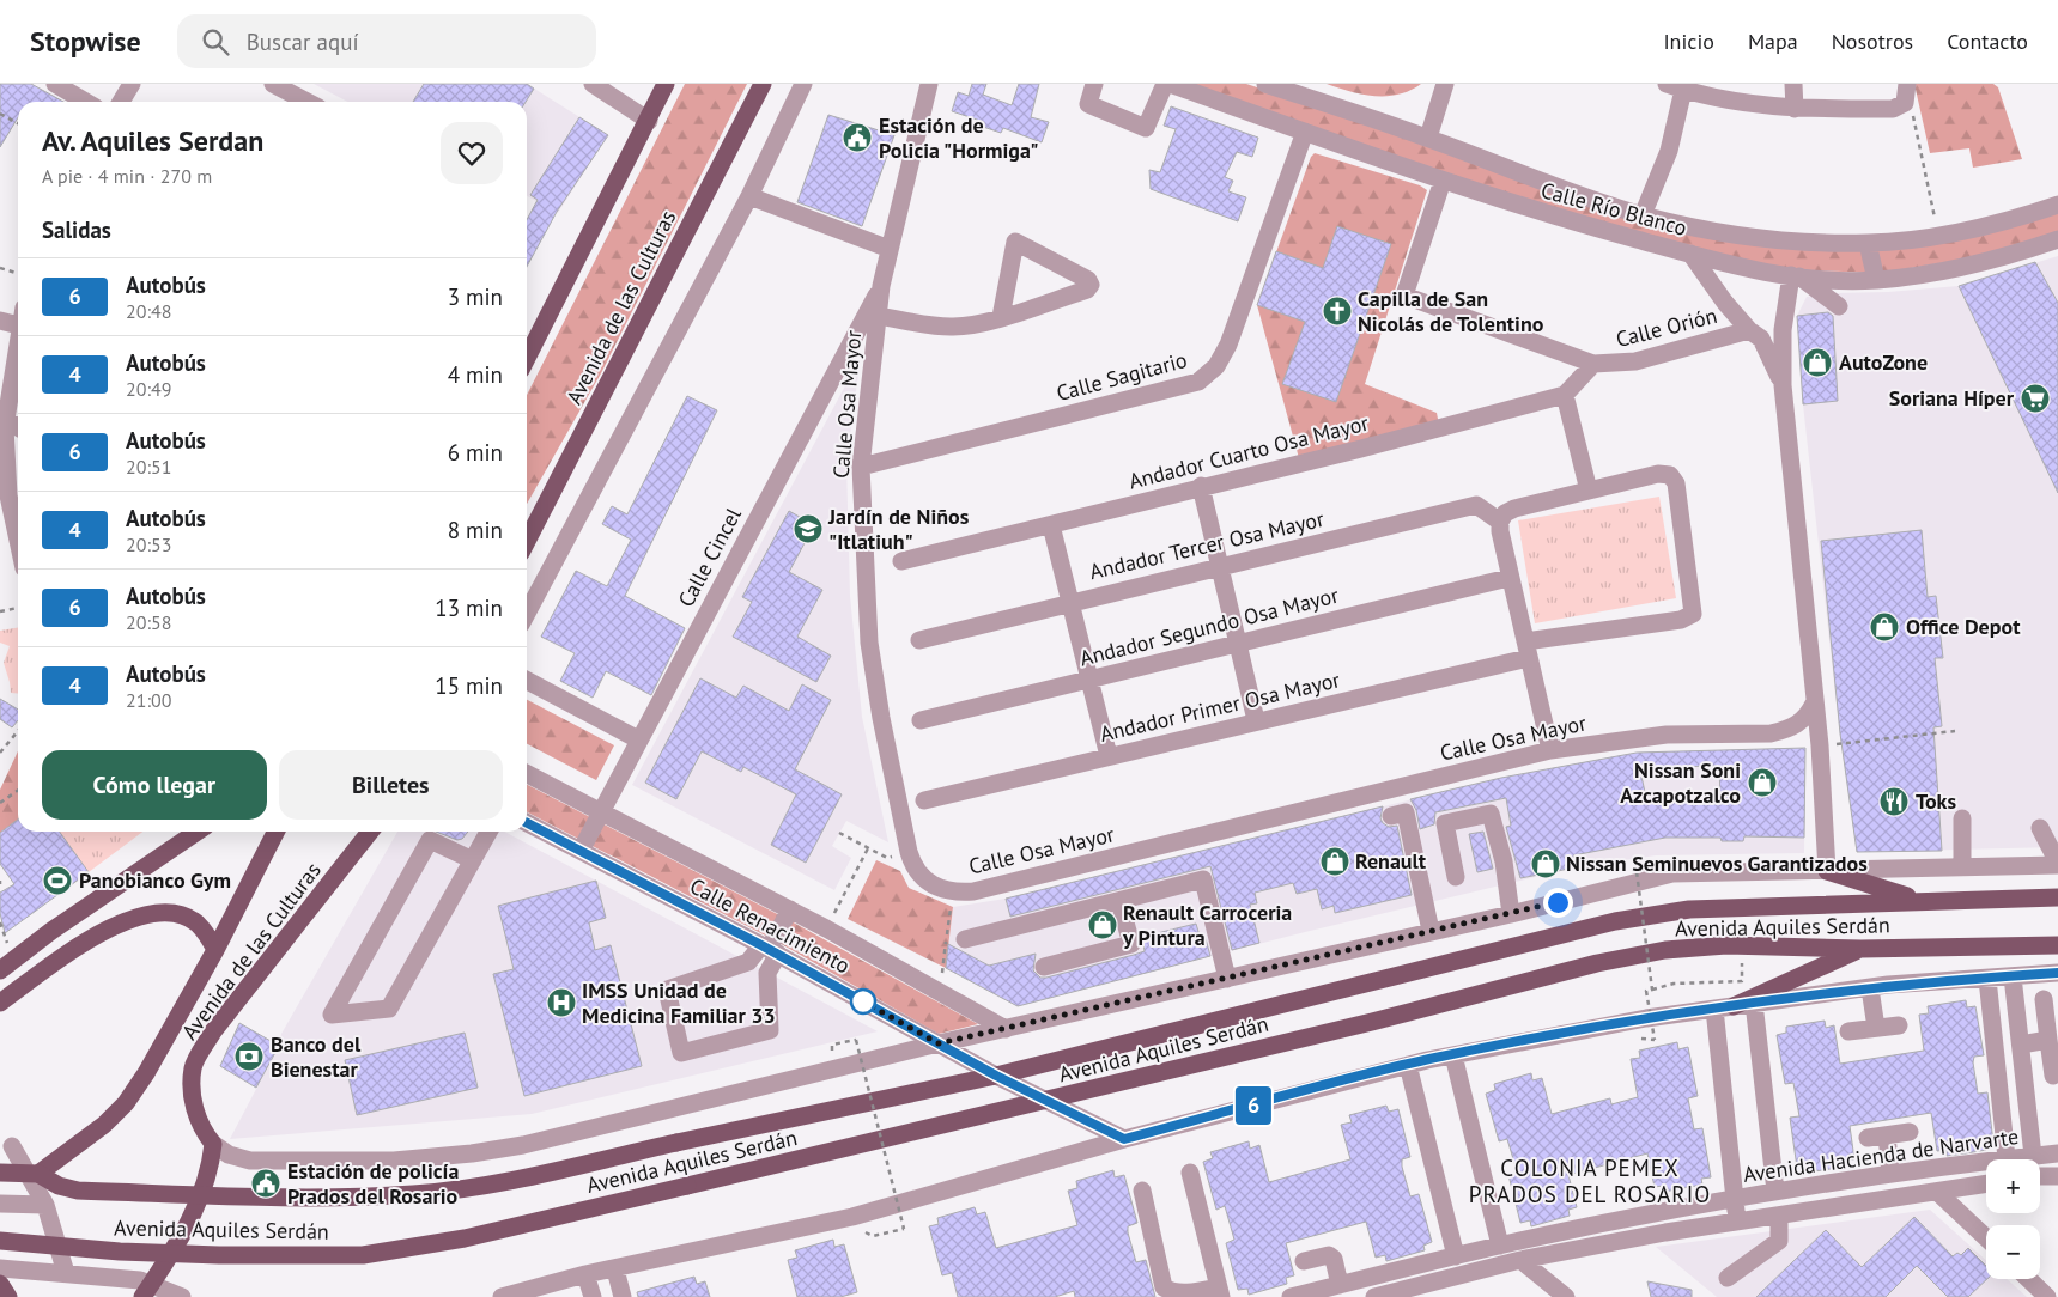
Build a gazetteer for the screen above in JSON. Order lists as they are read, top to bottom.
{
  "streets": {
    "main road": ["Avenida de las Culturas", "Avenida Aquiles Serdán"],
    "street": [
      "Calle Río Blanco",
      "Calle Orión",
      "Calle Sagitario",
      "Calle Osa Mayor",
      "Andador Cuarto Osa Mayor",
      "Andador Tercer Osa Mayor",
      "Calle Cincel",
      "Andador Segundo Osa Mayor",
      "Andador Primer Osa Mayor",
      "Calle Renacimiento",
      "Avenida Hacienda de Narvarte"
    ]
  },
  "crossings": [
    ["Calle Río Blanco", "Calle Orión"],
    ["Calle Río Blanco", "Calle Sagitario"],
    ["Calle Sagitario", "Calle Osa Mayor"],
    ["Calle Osa Mayor", "Calle Cincel"],
    ["Calle Cincel", "Calle Renacimiento"],
    ["Calle Renacimiento", "Avenida Aquiles Serdán"]
  ],
  "districts": ["COLONIA PEMEX PRADOS DEL ROSARIO"],
  "places": {
    "public building": ["Estación de Policia \"Hormiga\"", "Estación de policía Prados del Rosario"],
    "church": ["Capilla de San Nicolás de Tolentino"],
    "shop": [
      "AutoZone",
      "Office Depot",
      "Nissan Soni Azcapotzalco",
      "Renault",
      "Nissan Seminuevos Garantizados",
      "Renault Carroceria y Pintura"
    ],
    "supermarket": ["Soriana Híper"],
    "school or university": ["Jardín de Niños \"Itlatiuh\""],
    "restaurant": ["Toks"],
    "sports": ["Panobianco Gym"],
    "hospital": ["IMSS Unidad de Medicina Familiar 33"],
    "bank": ["Banco del Bienestar"]
  },
  "lines": ["bus line 6"],
  "page": {
    "header": "Stopwise",
    "search": "Buscar aquí",
    "nav": [
      "Inicio",
      "Mapa",
      "Nosotros",
      "Contacto"
    ],
    "on_map": "6",
    "heading": [
      ["Av. Aquiles Serdan", "A pie · 4 min · 270 m"],
      "Salidas"
    ],
    "list": [
      {
        "mark": "6",
        "name": "Autobús",
        "note": "20:48",
        "value": "3 min"
      },
      {
        "mark": "4",
        "name": "Autobús",
        "note": "20:49",
        "value": "4 min"
      },
      {
        "mark": "6",
        "name": "Autobús",
        "note": "20:51",
        "value": "6 min"
      },
      {
        "mark": "4",
        "name": "Autobús",
        "note": "20:53",
        "value": "8 min"
      },
      {
        "mark": "6",
        "name": "Autobús",
        "note": "20:58",
        "value": "13 min"
      },
      {
        "mark": "4",
        "name": "Autobús",
        "note": "21:00",
        "value": "15 min"
      }
    ],
    "buttons": ["Cómo llegar", "Billetes"],
    "map_buttons": ["+", "−"]
  }
}
